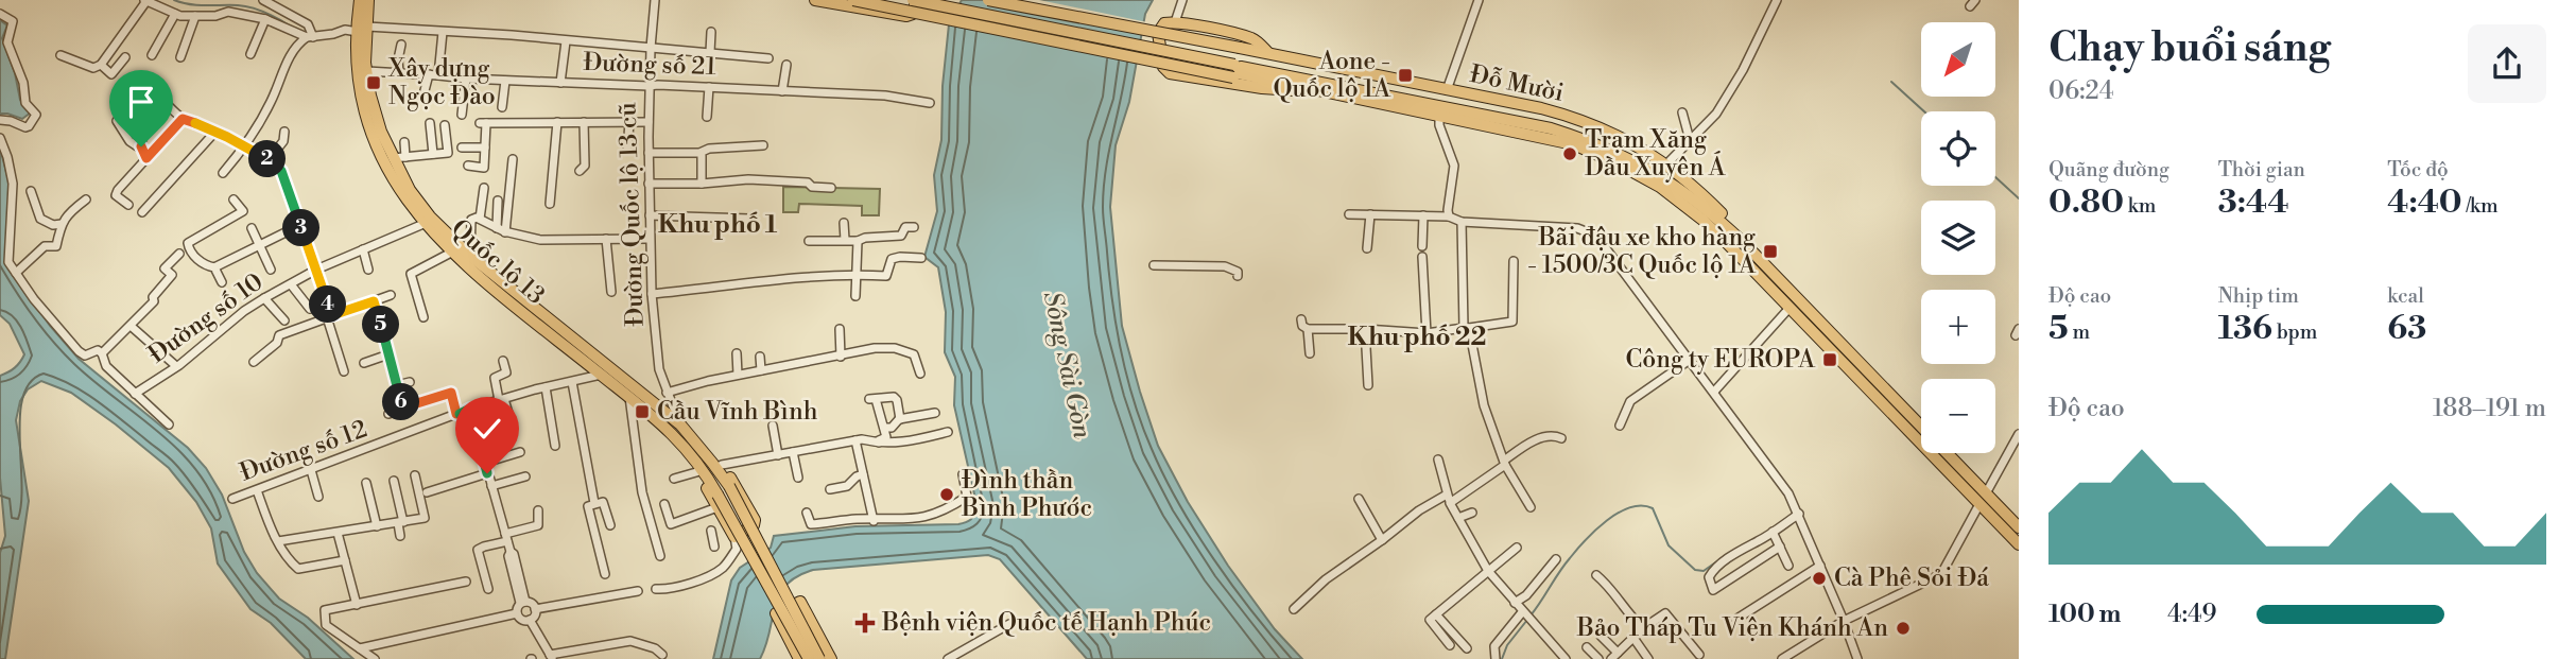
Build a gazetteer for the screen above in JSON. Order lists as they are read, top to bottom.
{
  "streets": {
    "highway": ["Đỗ Mười", "Quốc lộ 13"],
    "street": [
      "Đường số 21",
      "Đường Quốc lộ 13 cũ",
      "Đường số 10",
      "Đường số 12"
    ]
  },
  "crossings": [
    ["Đường số 21", "Đường Quốc lộ 13 cũ"],
    ["Đường số 21", "Quốc lộ 13"],
    ["Đường Quốc lộ 13 cũ", "Quốc lộ 13"],
    ["Quốc lộ 13", "Đường số 10"],
    ["Quốc lộ 13", "Đường số 12"]
  ],
  "districts": ["Khu phố 1", "Khu phố 22"],
  "water": ["Sông Sài Gòn"],
  "places": {
    "transit": [
      "Aone - Quốc lộ 1A",
      "Xây dựng Ngọc Đào",
      "Bãi đậu xe kho hàng - 1500/3C Quốc lộ 1A",
      "Công ty EUROPA",
      "Cầu Vĩnh Bình"
    ],
    "other": [
      "Trạm Xăng Dầu Xuyên Á",
      "Đình thần Bình Phước",
      "Cà Phê Sỏi Đá",
      "Bảo Tháp Tu Viện Khánh An"
    ],
    "health": ["Bệnh viện Quốc tế Hạnh Phúc"]
  },
  "north": "bottom left",
  "page": {
    "heading": ["Chạy buổi sáng", "06:24"],
    "map_buttons": ["+", "−"],
    "stats": [
      ["Quãng đường", "0.80 km"],
      ["Thời gian", "3:44"],
      ["Tốc độ", "4:40 /km"],
      ["Độ cao", "5 m"],
      ["Nhịp tim", "136 bpm"],
      ["kcal", "63"]
    ],
    "pins": [
      "2",
      "3",
      "4",
      "5",
      "6"
    ],
    "chart": ["Độ cao", "188–191 m"],
    "list": [
      {
        "name": "100 m",
        "note": "4:49"
      }
    ]
  }
}
